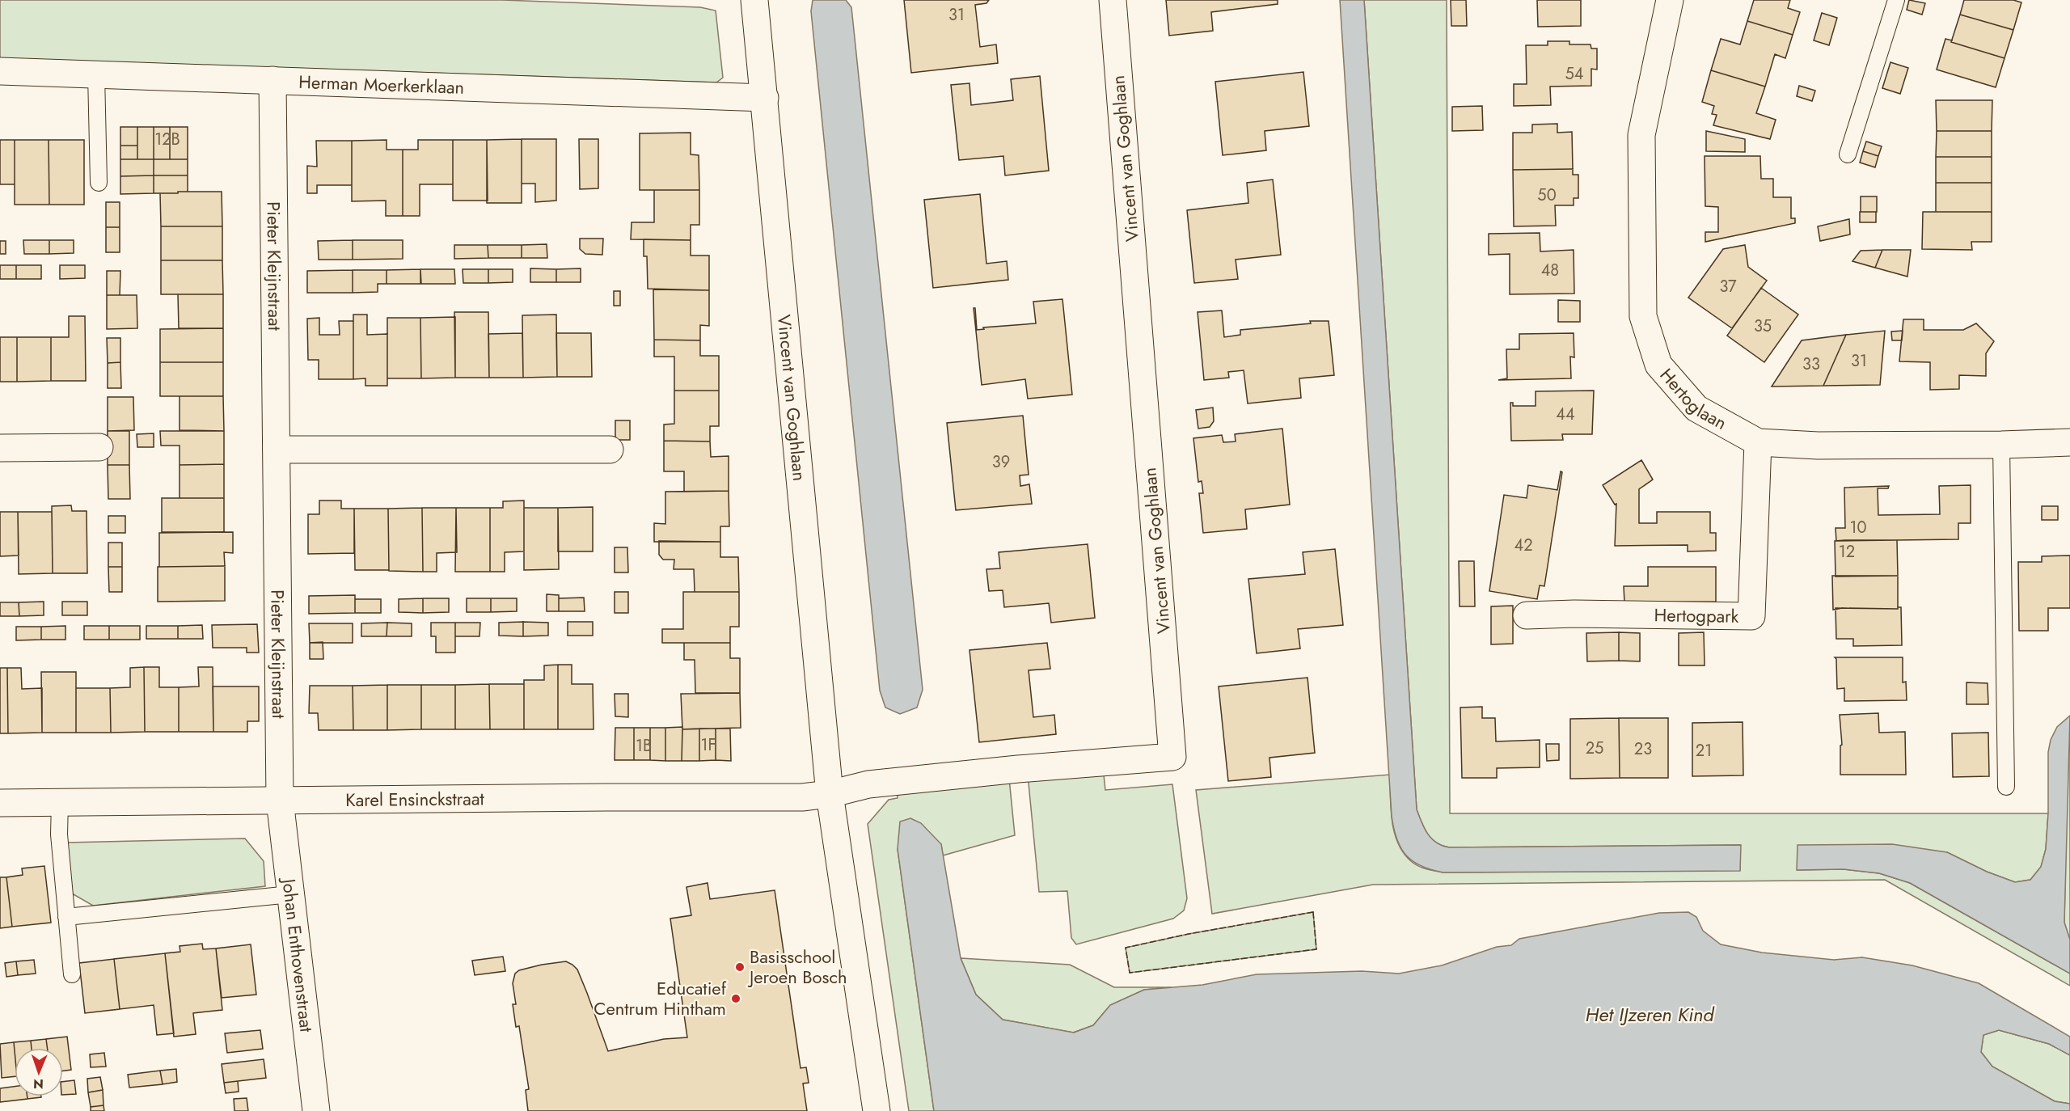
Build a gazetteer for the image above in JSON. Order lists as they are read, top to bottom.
{
  "streets": {
    "street": [
      "Herman Moerkerklaan",
      "Vincent van Goghlaan",
      "Pieter Kleijnstraat",
      "Hertoglaan",
      "Hertogpark",
      "Karel Ensinckstraat",
      "Johan Enthovenstraat"
    ]
  },
  "crossings": [
    ["Herman Moerkerklaan", "Vincent van Goghlaan"],
    ["Herman Moerkerklaan", "Pieter Kleijnstraat"],
    ["Vincent van Goghlaan", "Karel Ensinckstraat"],
    ["Pieter Kleijnstraat", "Karel Ensinckstraat"],
    ["Pieter Kleijnstraat", "Johan Enthovenstraat"],
    ["Hertoglaan", "Hertogpark"],
    ["Karel Ensinckstraat", "Johan Enthovenstraat"]
  ],
  "water": ["Het IJzeren Kind"],
  "places": ["Basisschool Jeroen Bosch", "Educatief Centrum Hintham"],
  "house_numbers": [
    "31",
    "54",
    "12B",
    "50",
    "48",
    "37",
    "35",
    "31",
    "33",
    "44",
    "39",
    "10",
    "42",
    "12",
    "1F",
    "1B",
    "25",
    "23",
    "21"
  ],
  "north": "bottom"
}
